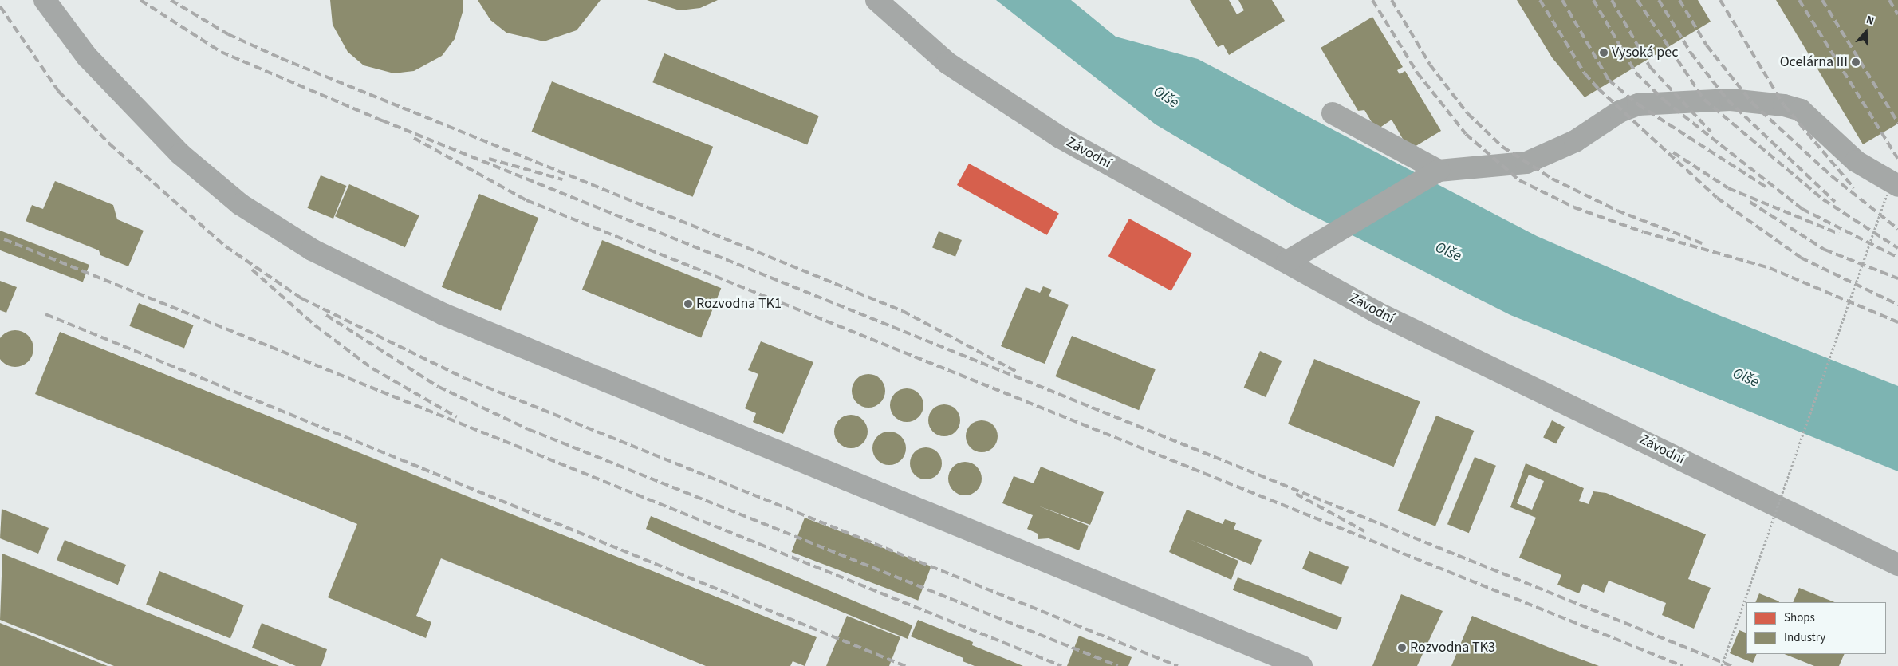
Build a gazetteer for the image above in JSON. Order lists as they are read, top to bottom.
{
  "streets": {
    "street": ["Závodní"]
  },
  "water": ["Olše"],
  "places": [
    "Vysoká pec",
    "Ocelárna III",
    "Rozvodna TK1",
    "Rozvodna TK3"
  ],
  "legend": ["Shops", "Industry"],
  "north": "top"
}
